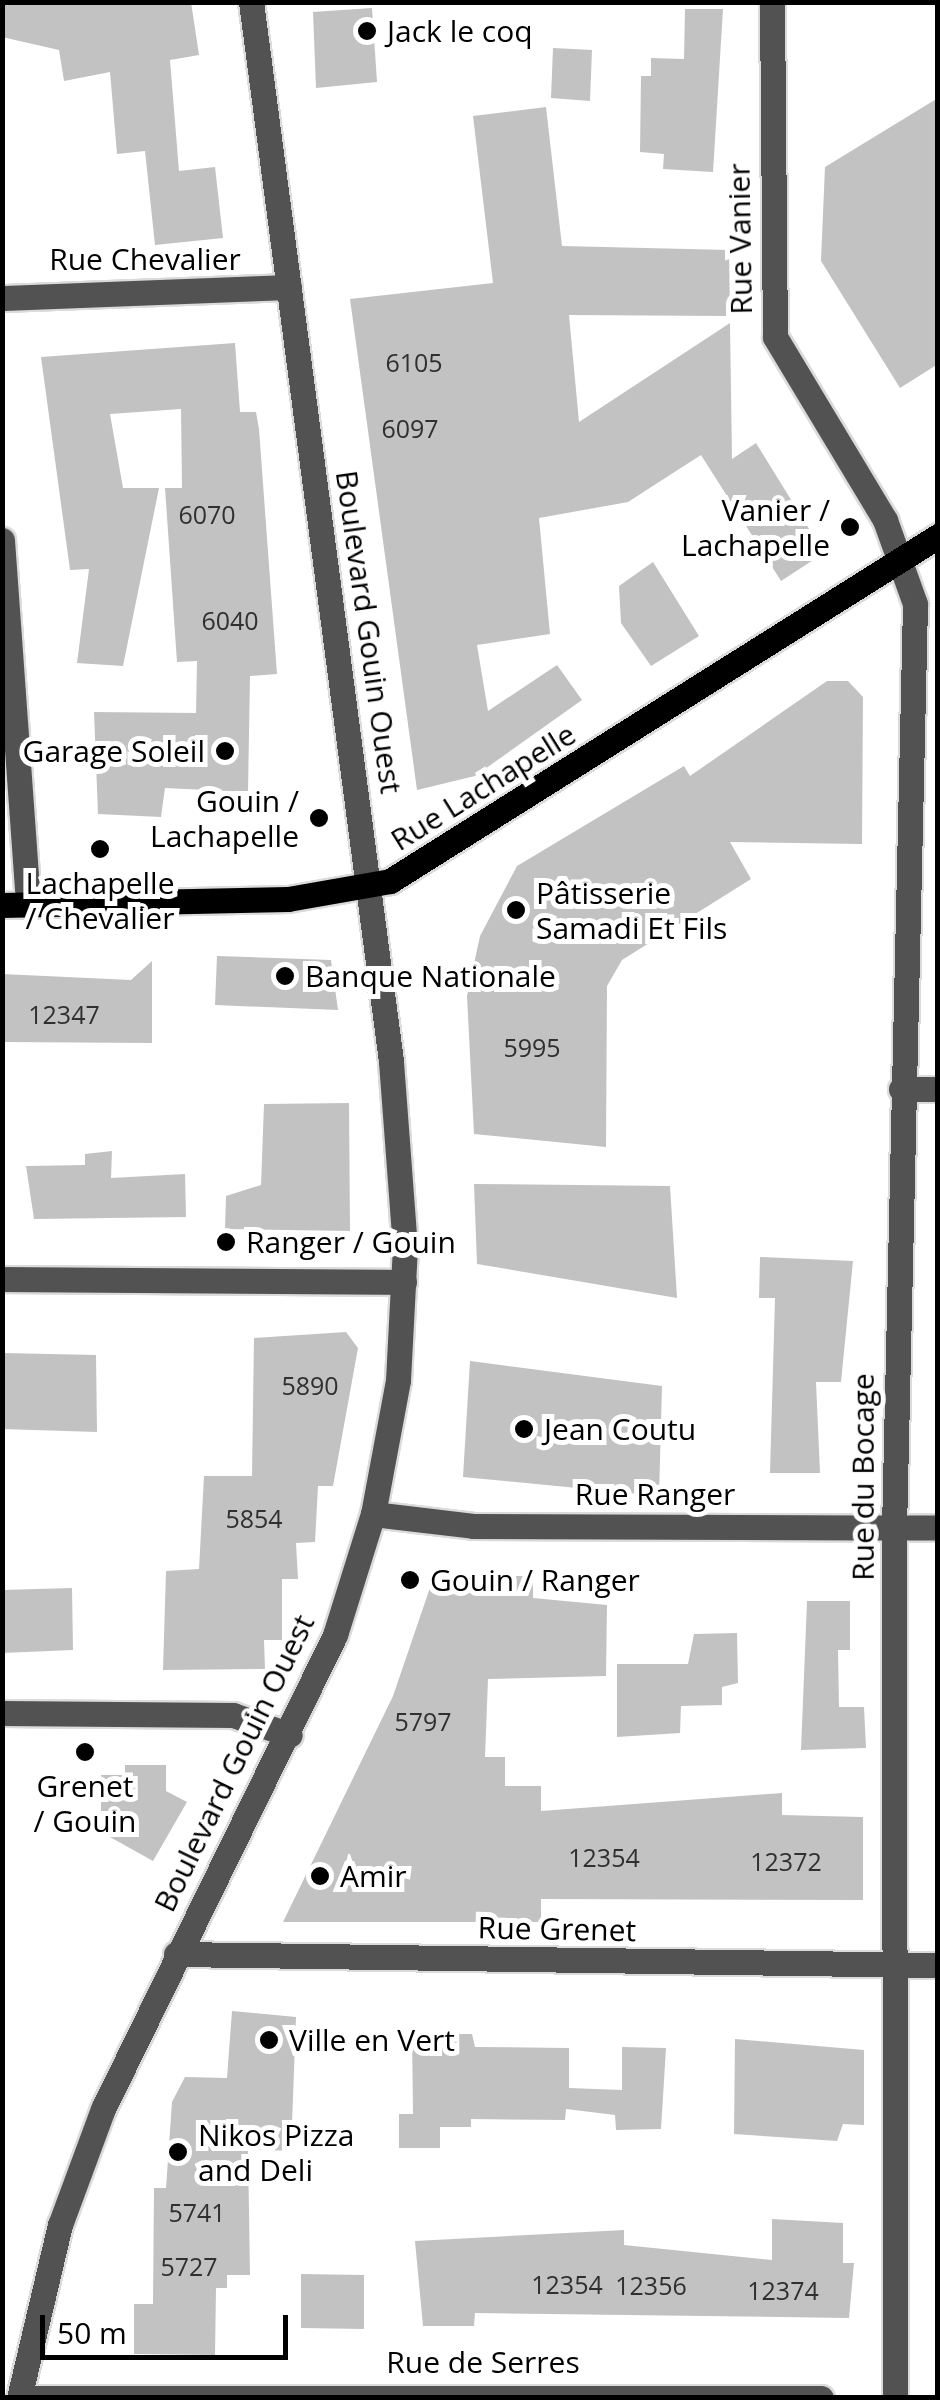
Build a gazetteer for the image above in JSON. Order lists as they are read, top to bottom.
{
  "streets": {
    "main road": ["Rue Lachapelle"],
    "street": [
      "Rue Vanier",
      "Rue Chevalier",
      "Boulevard Gouin Ouest",
      "Rue du Bocage",
      "Rue Ranger",
      "Rue Grenet",
      "Rue de Serres"
    ]
  },
  "crossings": [
    ["Rue Vanier", "Rue Lachapelle"],
    ["Rue Vanier", "Rue du Bocage"],
    ["Rue Chevalier", "Boulevard Gouin Ouest"],
    ["Boulevard Gouin Ouest", "Rue Lachapelle"],
    ["Boulevard Gouin Ouest", "Rue Ranger"],
    ["Boulevard Gouin Ouest", "Rue Grenet"],
    ["Boulevard Gouin Ouest", "Rue de Serres"],
    ["Rue Lachapelle", "Rue du Bocage"],
    ["Rue du Bocage", "Rue Ranger"],
    ["Rue du Bocage", "Rue Grenet"]
  ],
  "places": [
    "Jack le coq",
    "Vanier / Lachapelle",
    "Garage Soleil",
    "Gouin / Lachapelle",
    "Lachapelle / Chevalier",
    "Pâtisserie Samadi Et Fils",
    "Banque Nationale",
    "Ranger / Gouin",
    "Jean Coutu",
    "Gouin / Ranger",
    "Grenet / Gouin",
    "Amir",
    "Ville en Vert",
    "Nikos Pizza and Deli"
  ],
  "house_numbers": [
    "6105",
    "6097",
    "6070",
    "6040",
    "12347",
    "5995",
    "5890",
    "5854",
    "5797",
    "12354",
    "12372",
    "5741",
    "5727",
    "12354",
    "12356",
    "12374"
  ],
  "scale_bar": "50 m"
}
